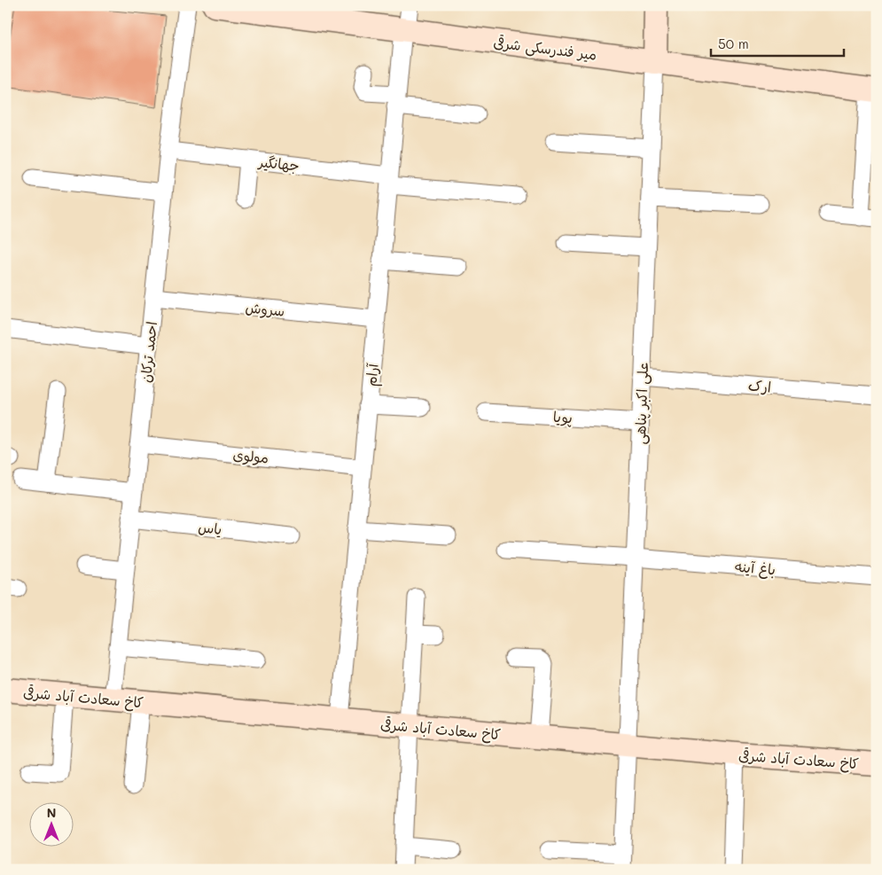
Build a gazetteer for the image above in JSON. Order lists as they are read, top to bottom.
{
  "streets": {
    "street": [
      "میر فندرسکی شرقی",
      "جهانگیر",
      "سروش",
      "احمد ترکان",
      "آرام",
      "ارک",
      "علی اکبر پناهی",
      "پویا",
      "مولوی",
      "یاس",
      "باغ آینه",
      "کاخ سعادت آباد شرقی"
    ]
  },
  "crossings": [
    ["میر فندرسکی شرقی", "آرام"],
    ["میر فندرسکی شرقی", "علی اکبر پناهی"],
    ["جهانگیر", "احمد ترکان"],
    ["جهانگیر", "آرام"],
    ["سروش", "احمد ترکان"],
    ["سروش", "آرام"],
    ["احمد ترکان", "مولوی"],
    ["احمد ترکان", "یاس"],
    ["احمد ترکان", "کاخ سعادت آباد شرقی"],
    ["آرام", "مولوی"],
    ["آرام", "کاخ سعادت آباد شرقی"],
    ["ارک", "علی اکبر پناهی"],
    ["علی اکبر پناهی", "پویا"],
    ["علی اکبر پناهی", "باغ آینه"],
    ["علی اکبر پناهی", "کاخ سعادت آباد شرقی"]
  ],
  "scale_bar": "50 m",
  "north": "top"
}
